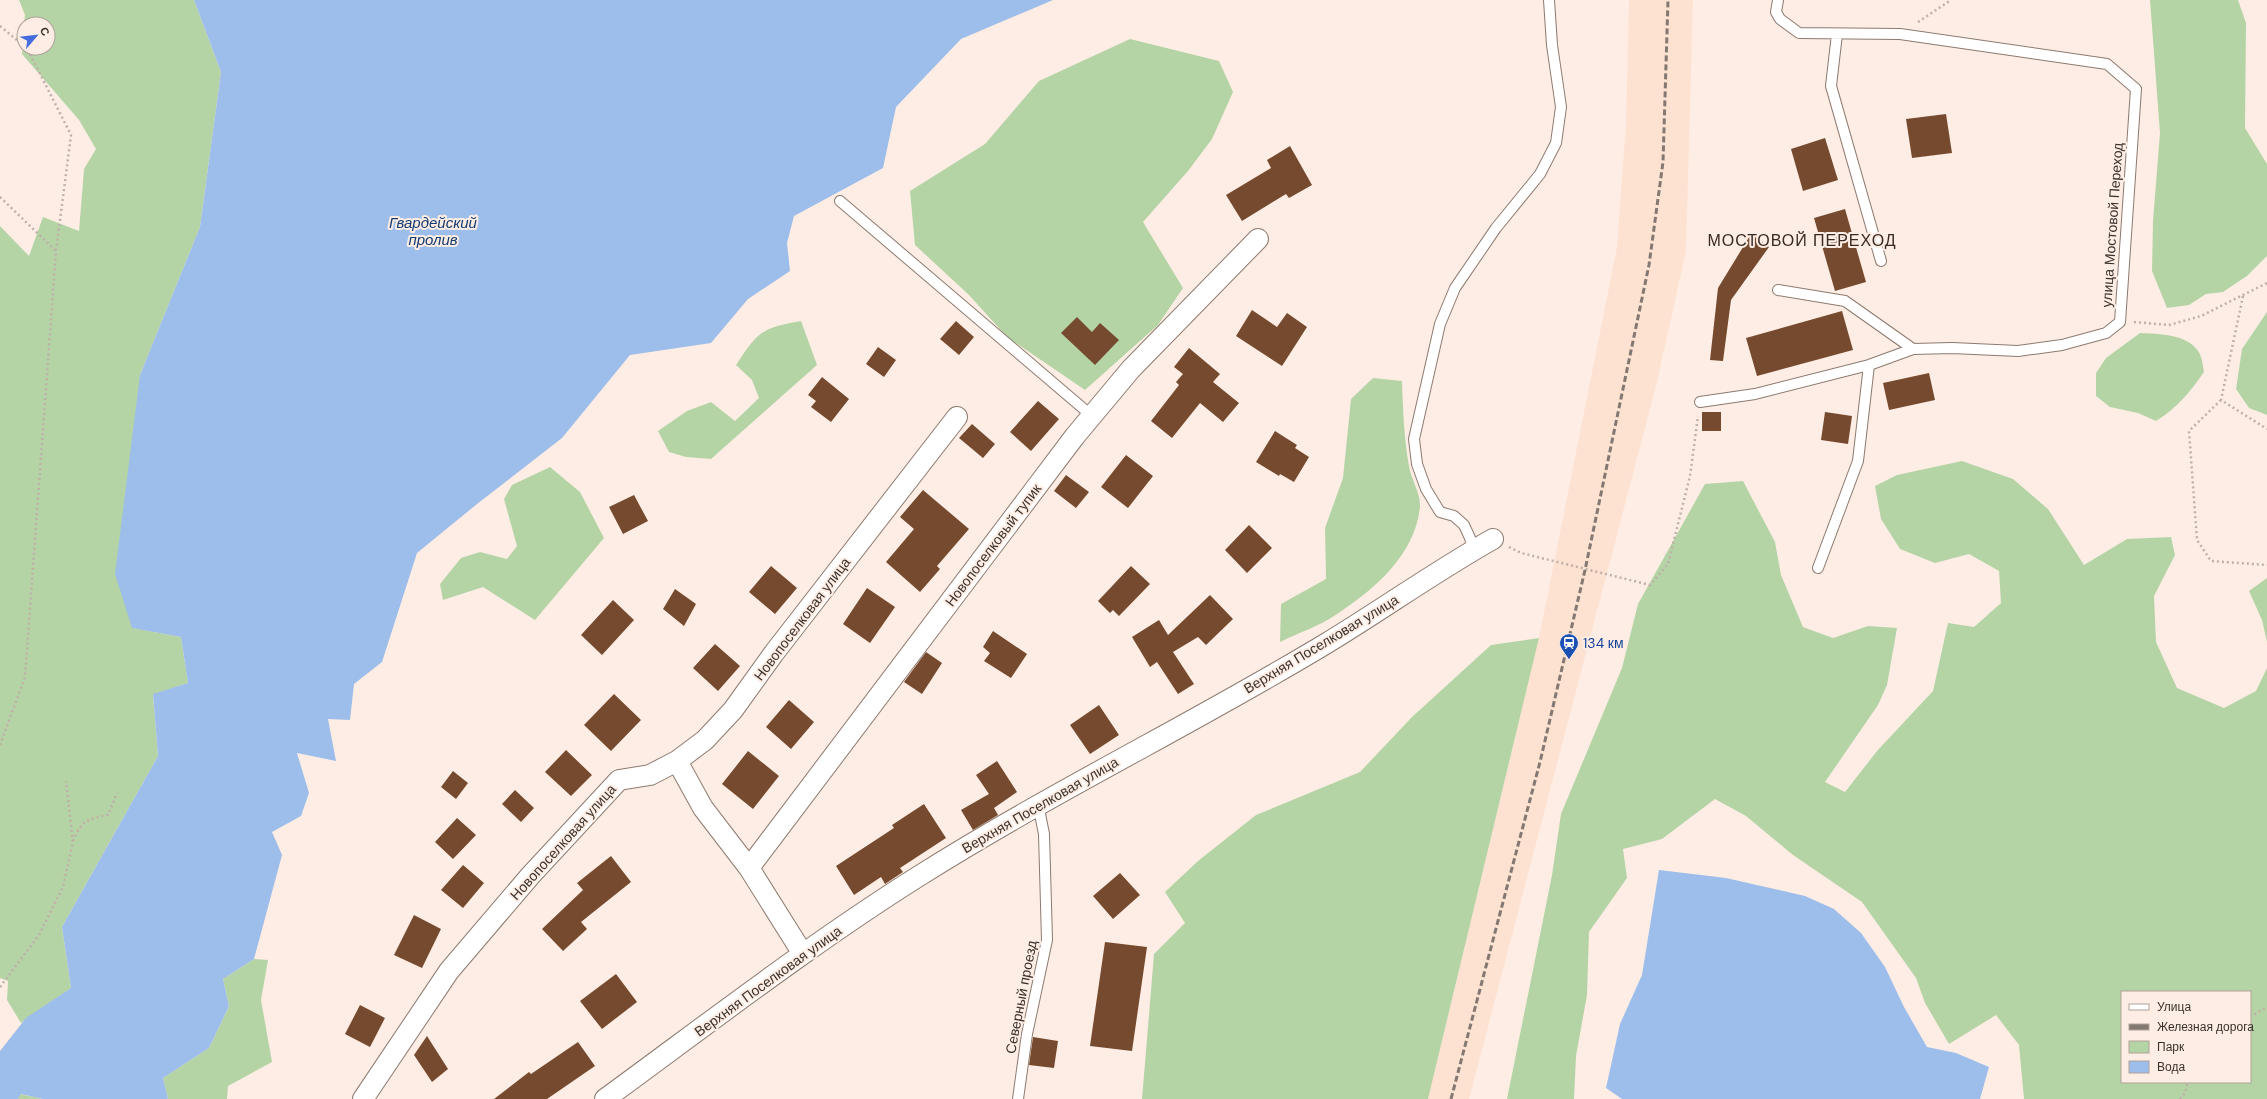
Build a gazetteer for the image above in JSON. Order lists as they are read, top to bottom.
{
  "streets": {
    "street": ["Новопоселковый тупик", "Новопоселковая улица", "Верхняя Поселковая улица"],
    "lane": ["улица Мостовой Переход", "Северный проезд"]
  },
  "crossings": [
    ["Верхняя Поселковая улица", "Северный проезд"]
  ],
  "districts": ["МОСТОВОЙ ПЕРЕХОД"],
  "water": ["Гвардейский пролив"],
  "places": {
    "station": ["134 км"]
  },
  "legend": [
    "Улица",
    "Железная дорога",
    "Парк",
    "Вода"
  ],
  "north": "top right"
}
